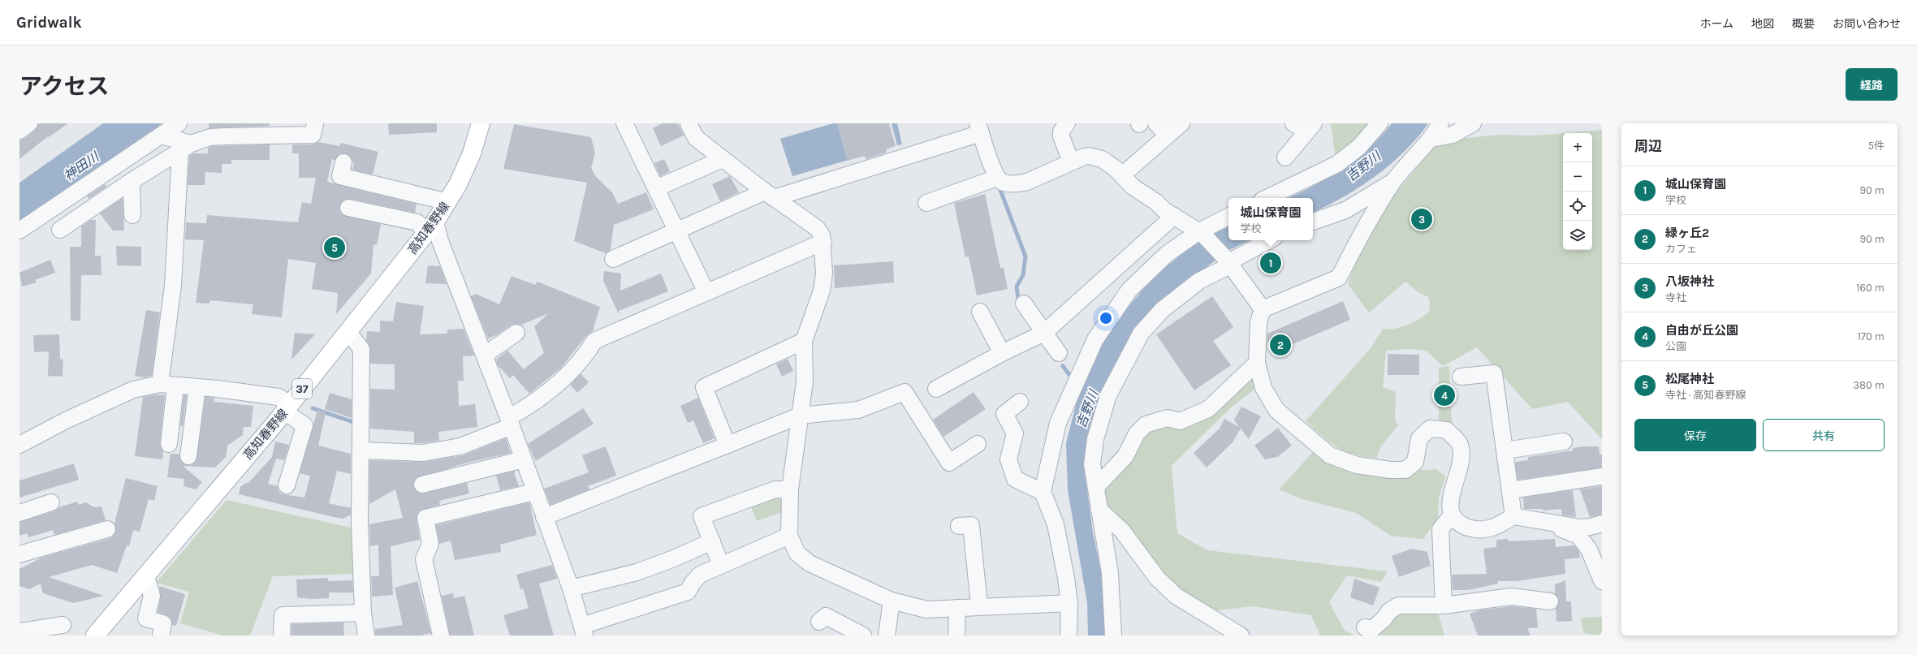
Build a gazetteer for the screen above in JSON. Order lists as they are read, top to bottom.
{
  "streets": {
    "main road": ["高知春野線", "37"]
  },
  "water": ["神田川", "吉野川"],
  "page": {
    "header": "Gridwalk",
    "nav": [
      "ホーム",
      "地図",
      "概要",
      "お問い合わせ"
    ],
    "title": "アクセス",
    "buttons": [
      "経路",
      ["保存", "共有"]
    ],
    "heading": ["周辺", "5件"],
    "map_buttons": ["+", "−"],
    "list": [
      {
        "mark": "1",
        "name": "城山保育園",
        "note": "学校",
        "value": "90 m"
      },
      {
        "mark": "2",
        "name": "緑ヶ丘2",
        "note": "カフェ",
        "value": "90 m"
      },
      {
        "mark": "3",
        "name": "八坂神社",
        "note": "寺社",
        "value": "160 m"
      },
      {
        "mark": "4",
        "name": "自由が丘公園",
        "note": "公園",
        "value": "170 m"
      },
      {
        "mark": "5",
        "name": "松尾神社",
        "note": "寺社 · 高知春野線",
        "value": "380 m"
      }
    ],
    "popup": ["城山保育園", "学校"],
    "pins": [
      "3",
      "5",
      "1",
      "2",
      "4"
    ]
  }
}
